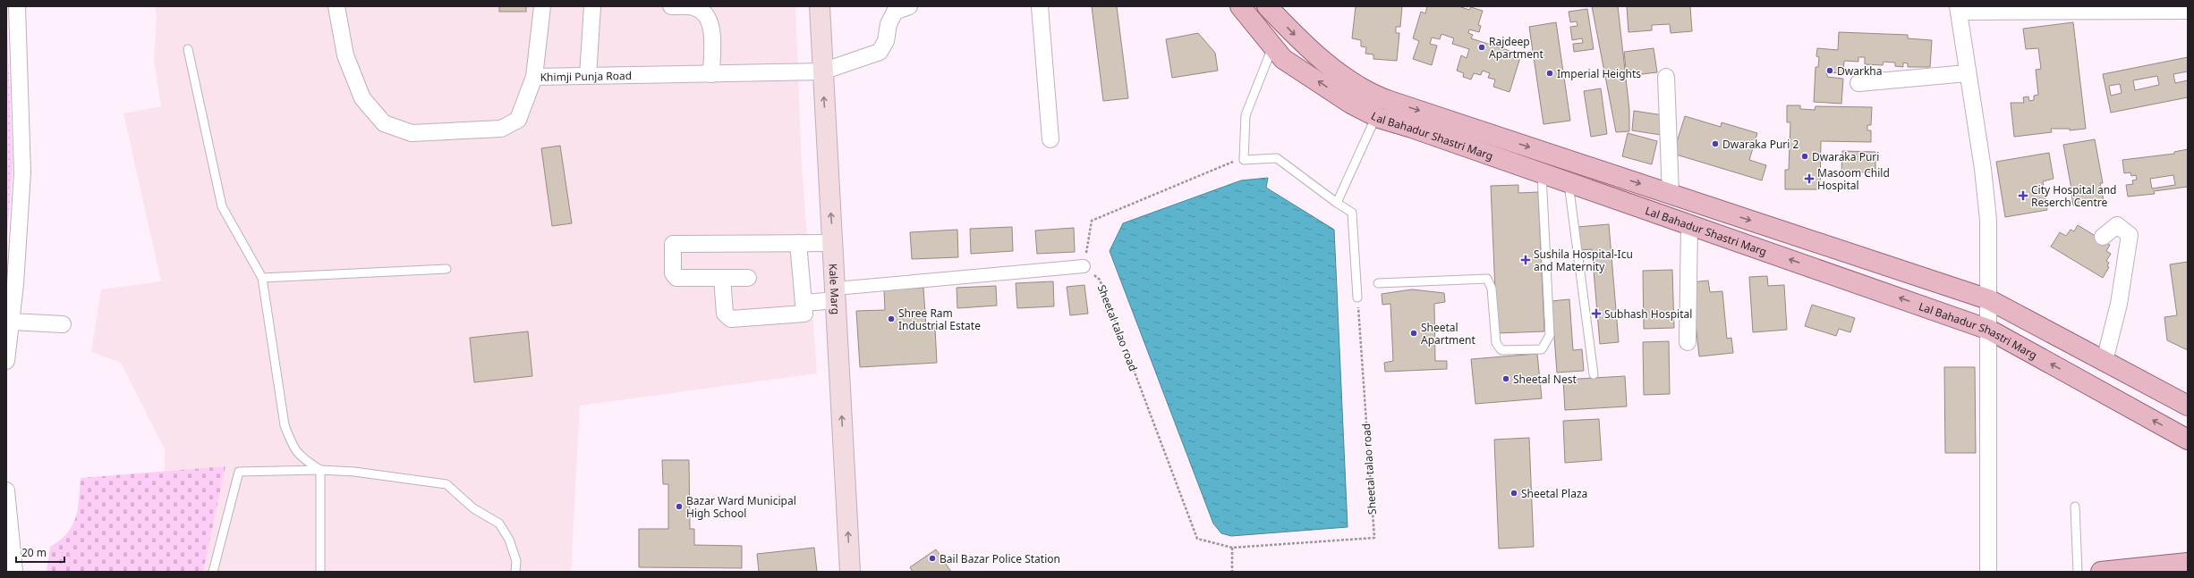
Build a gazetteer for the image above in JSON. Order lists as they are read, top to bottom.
{
  "streets": {
    "main road": ["Lal Bahadur Shastri Marg", "Kale Marg"],
    "street": ["Khimji Punja Road"],
    "path": ["Sheetal talao road"]
  },
  "crossings": [
    ["Khimji Punja Road", "Kale Marg"]
  ],
  "one_way": ["Kale Marg"],
  "places": {
    "other": [
      "Rajdeep Apartment",
      "Dwarkha",
      "Imperial Heights",
      "Dwaraka Puri 2",
      "Dwaraka Puri",
      "Shree Ram Industrial Estate",
      "Sheetal Apartment",
      "Sheetal Nest",
      "Sheetal Plaza",
      "Bazar Ward Municipal High School",
      "Bail Bazar Police Station"
    ],
    "health": [
      "Masoom Child Hospital",
      "City Hospital and Reserch Centre",
      "Sushila Hospital-Icu and Maternity",
      "Subhash Hospital"
    ]
  },
  "scale_bar": "20 m"
}
